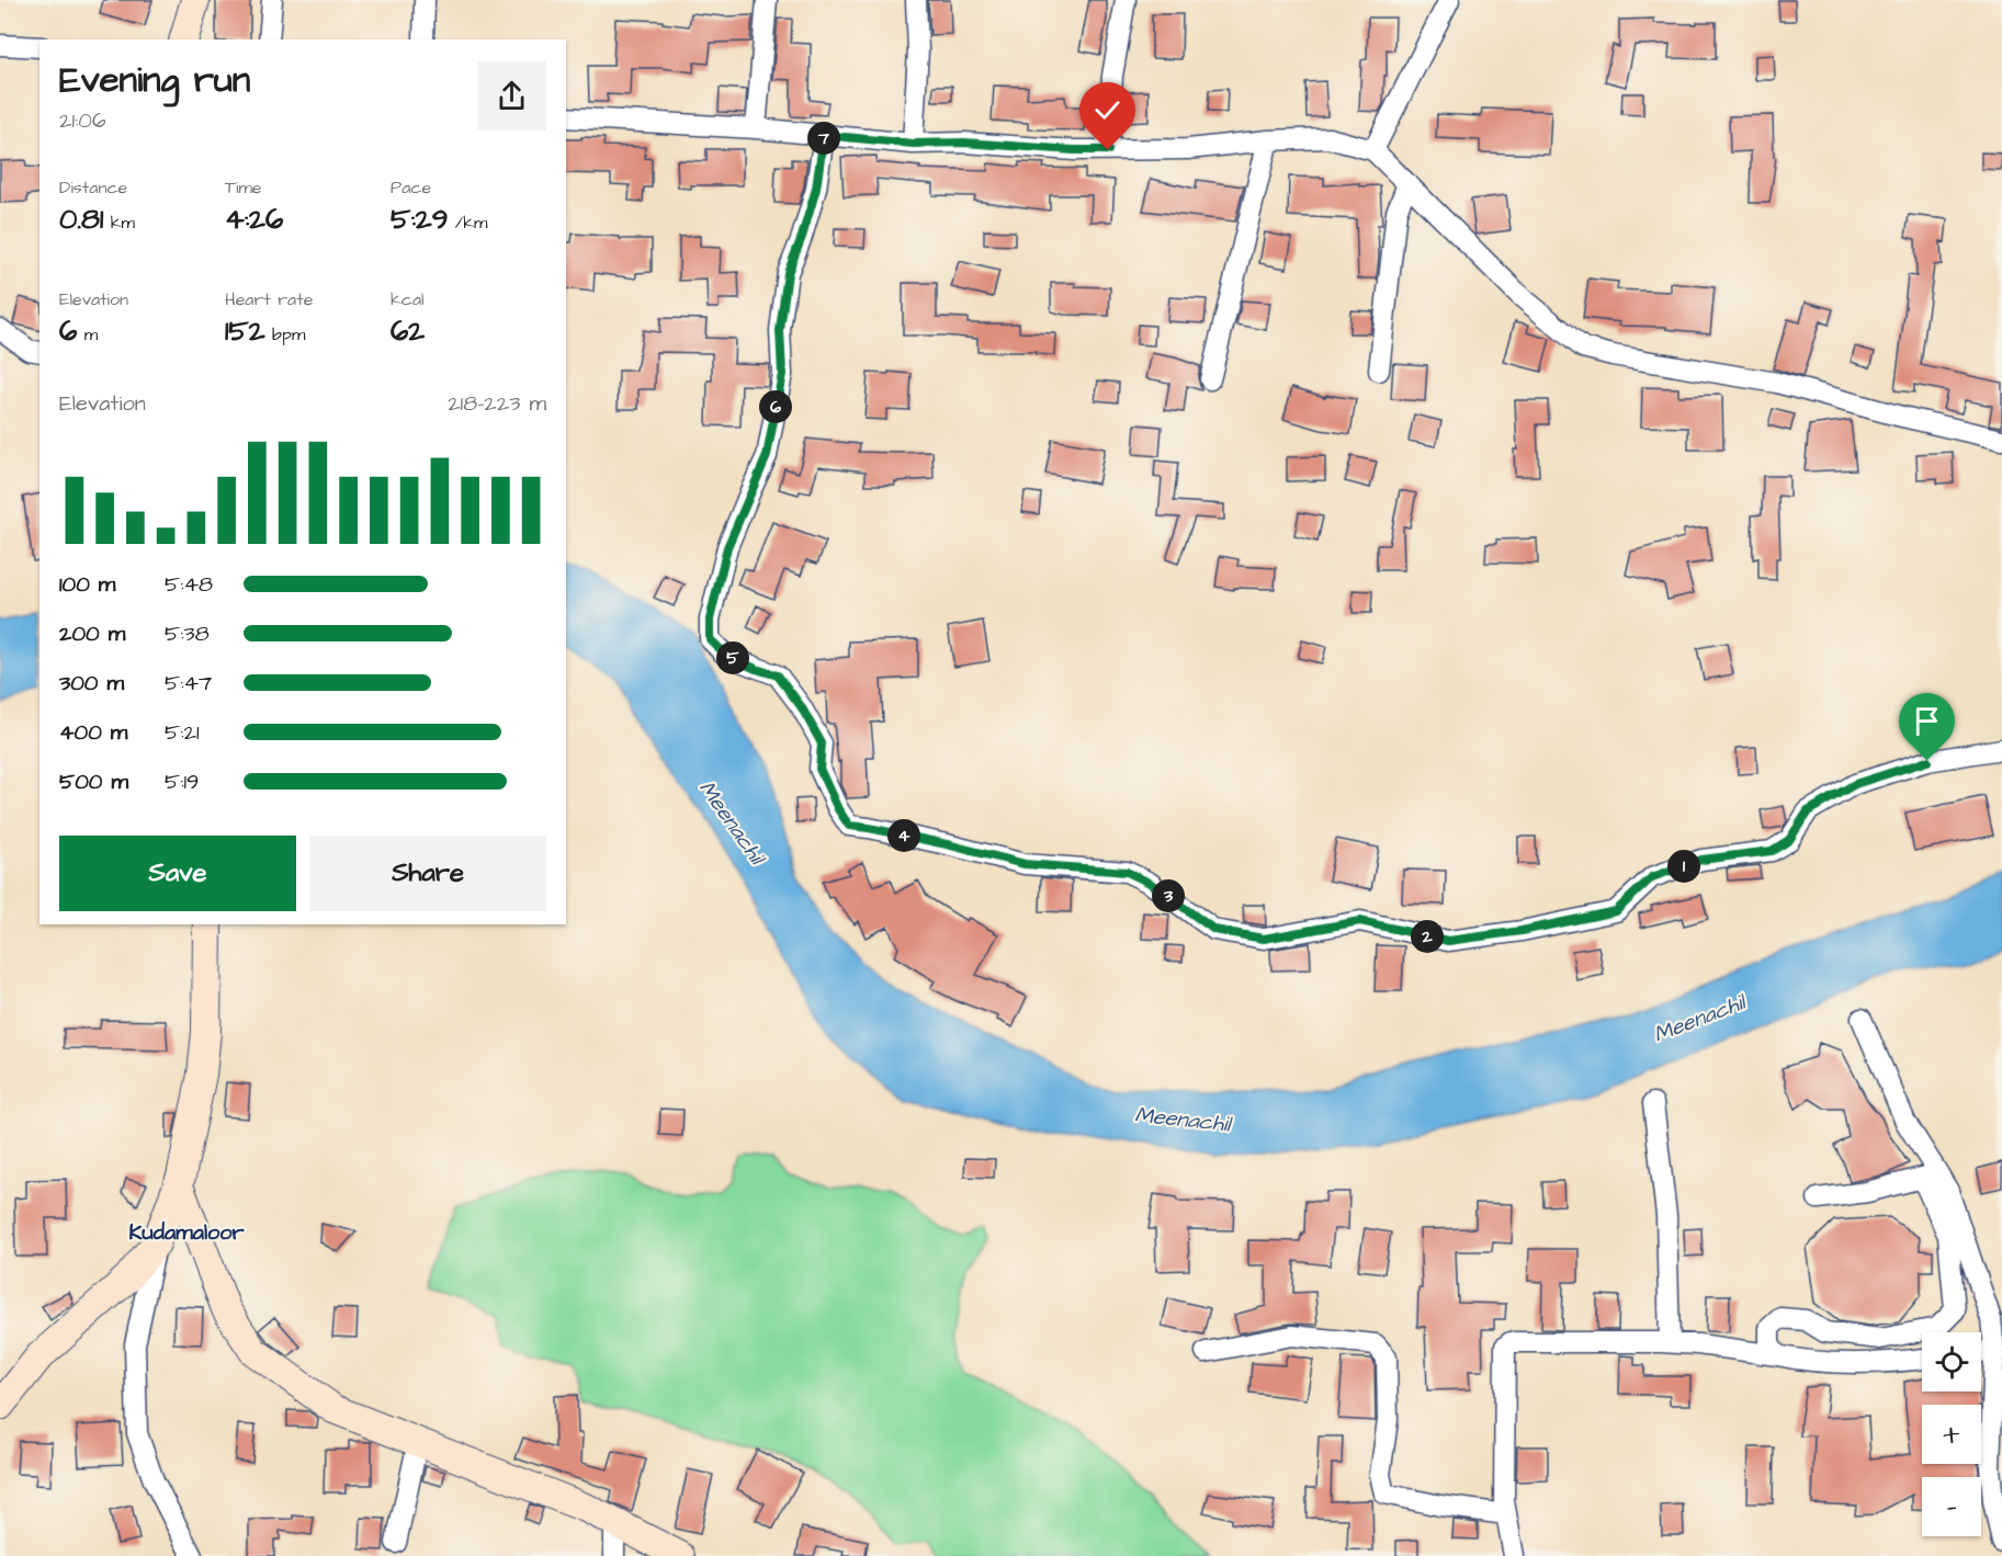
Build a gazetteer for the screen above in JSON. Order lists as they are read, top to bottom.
{
  "districts": ["Kudamaloor"],
  "water": ["Meenachil"],
  "page": {
    "heading": ["Evening run", "21:06"],
    "pins": [
      "7",
      "6",
      "5",
      "4",
      "1",
      "3",
      "2"
    ],
    "stats": [
      ["Distance", "0.81 km"],
      ["Time", "4:26"],
      ["Pace", "5:29 /km"],
      ["Elevation", "6 m"],
      ["Heart rate", "152 bpm"],
      ["kcal", "62"]
    ],
    "chart": ["Elevation", "218–223 m"],
    "list": [
      {
        "name": "100 m",
        "note": "5:48"
      },
      {
        "name": "200 m",
        "note": "5:38"
      },
      {
        "name": "300 m",
        "note": "5:47"
      },
      {
        "name": "400 m",
        "note": "5:21"
      },
      {
        "name": "500 m",
        "note": "5:19"
      }
    ],
    "buttons": ["Save", "Share"],
    "map_buttons": ["+", "−"]
  }
}
